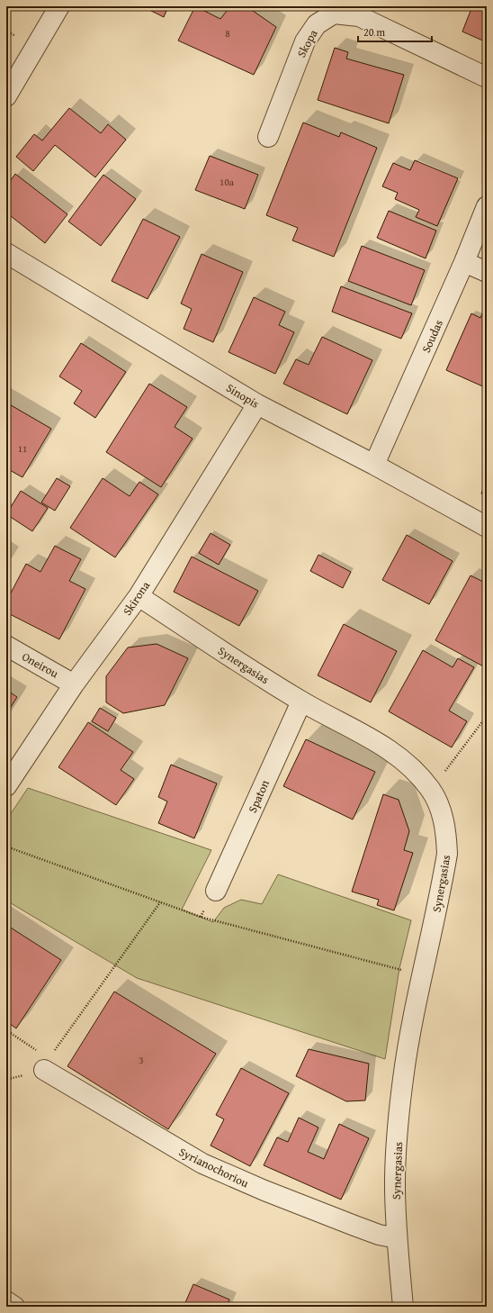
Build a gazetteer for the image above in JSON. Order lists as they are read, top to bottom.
{
  "streets": {
    "street": [
      "Skopa",
      "Soudas",
      "Sinopis",
      "Skirona",
      "Oneirou",
      "Synergasias",
      "Spaton",
      "Syrianochoriou"
    ]
  },
  "crossings": [
    ["Soudas", "Sinopis"],
    ["Sinopis", "Skirona"],
    ["Skirona", "Oneirou"],
    ["Skirona", "Synergasias"],
    ["Synergasias", "Spaton"],
    ["Synergasias", "Syrianochoriou"]
  ],
  "house_numbers": [
    "8",
    "10a",
    "11",
    "3"
  ],
  "scale_bar": "20 m"
}
